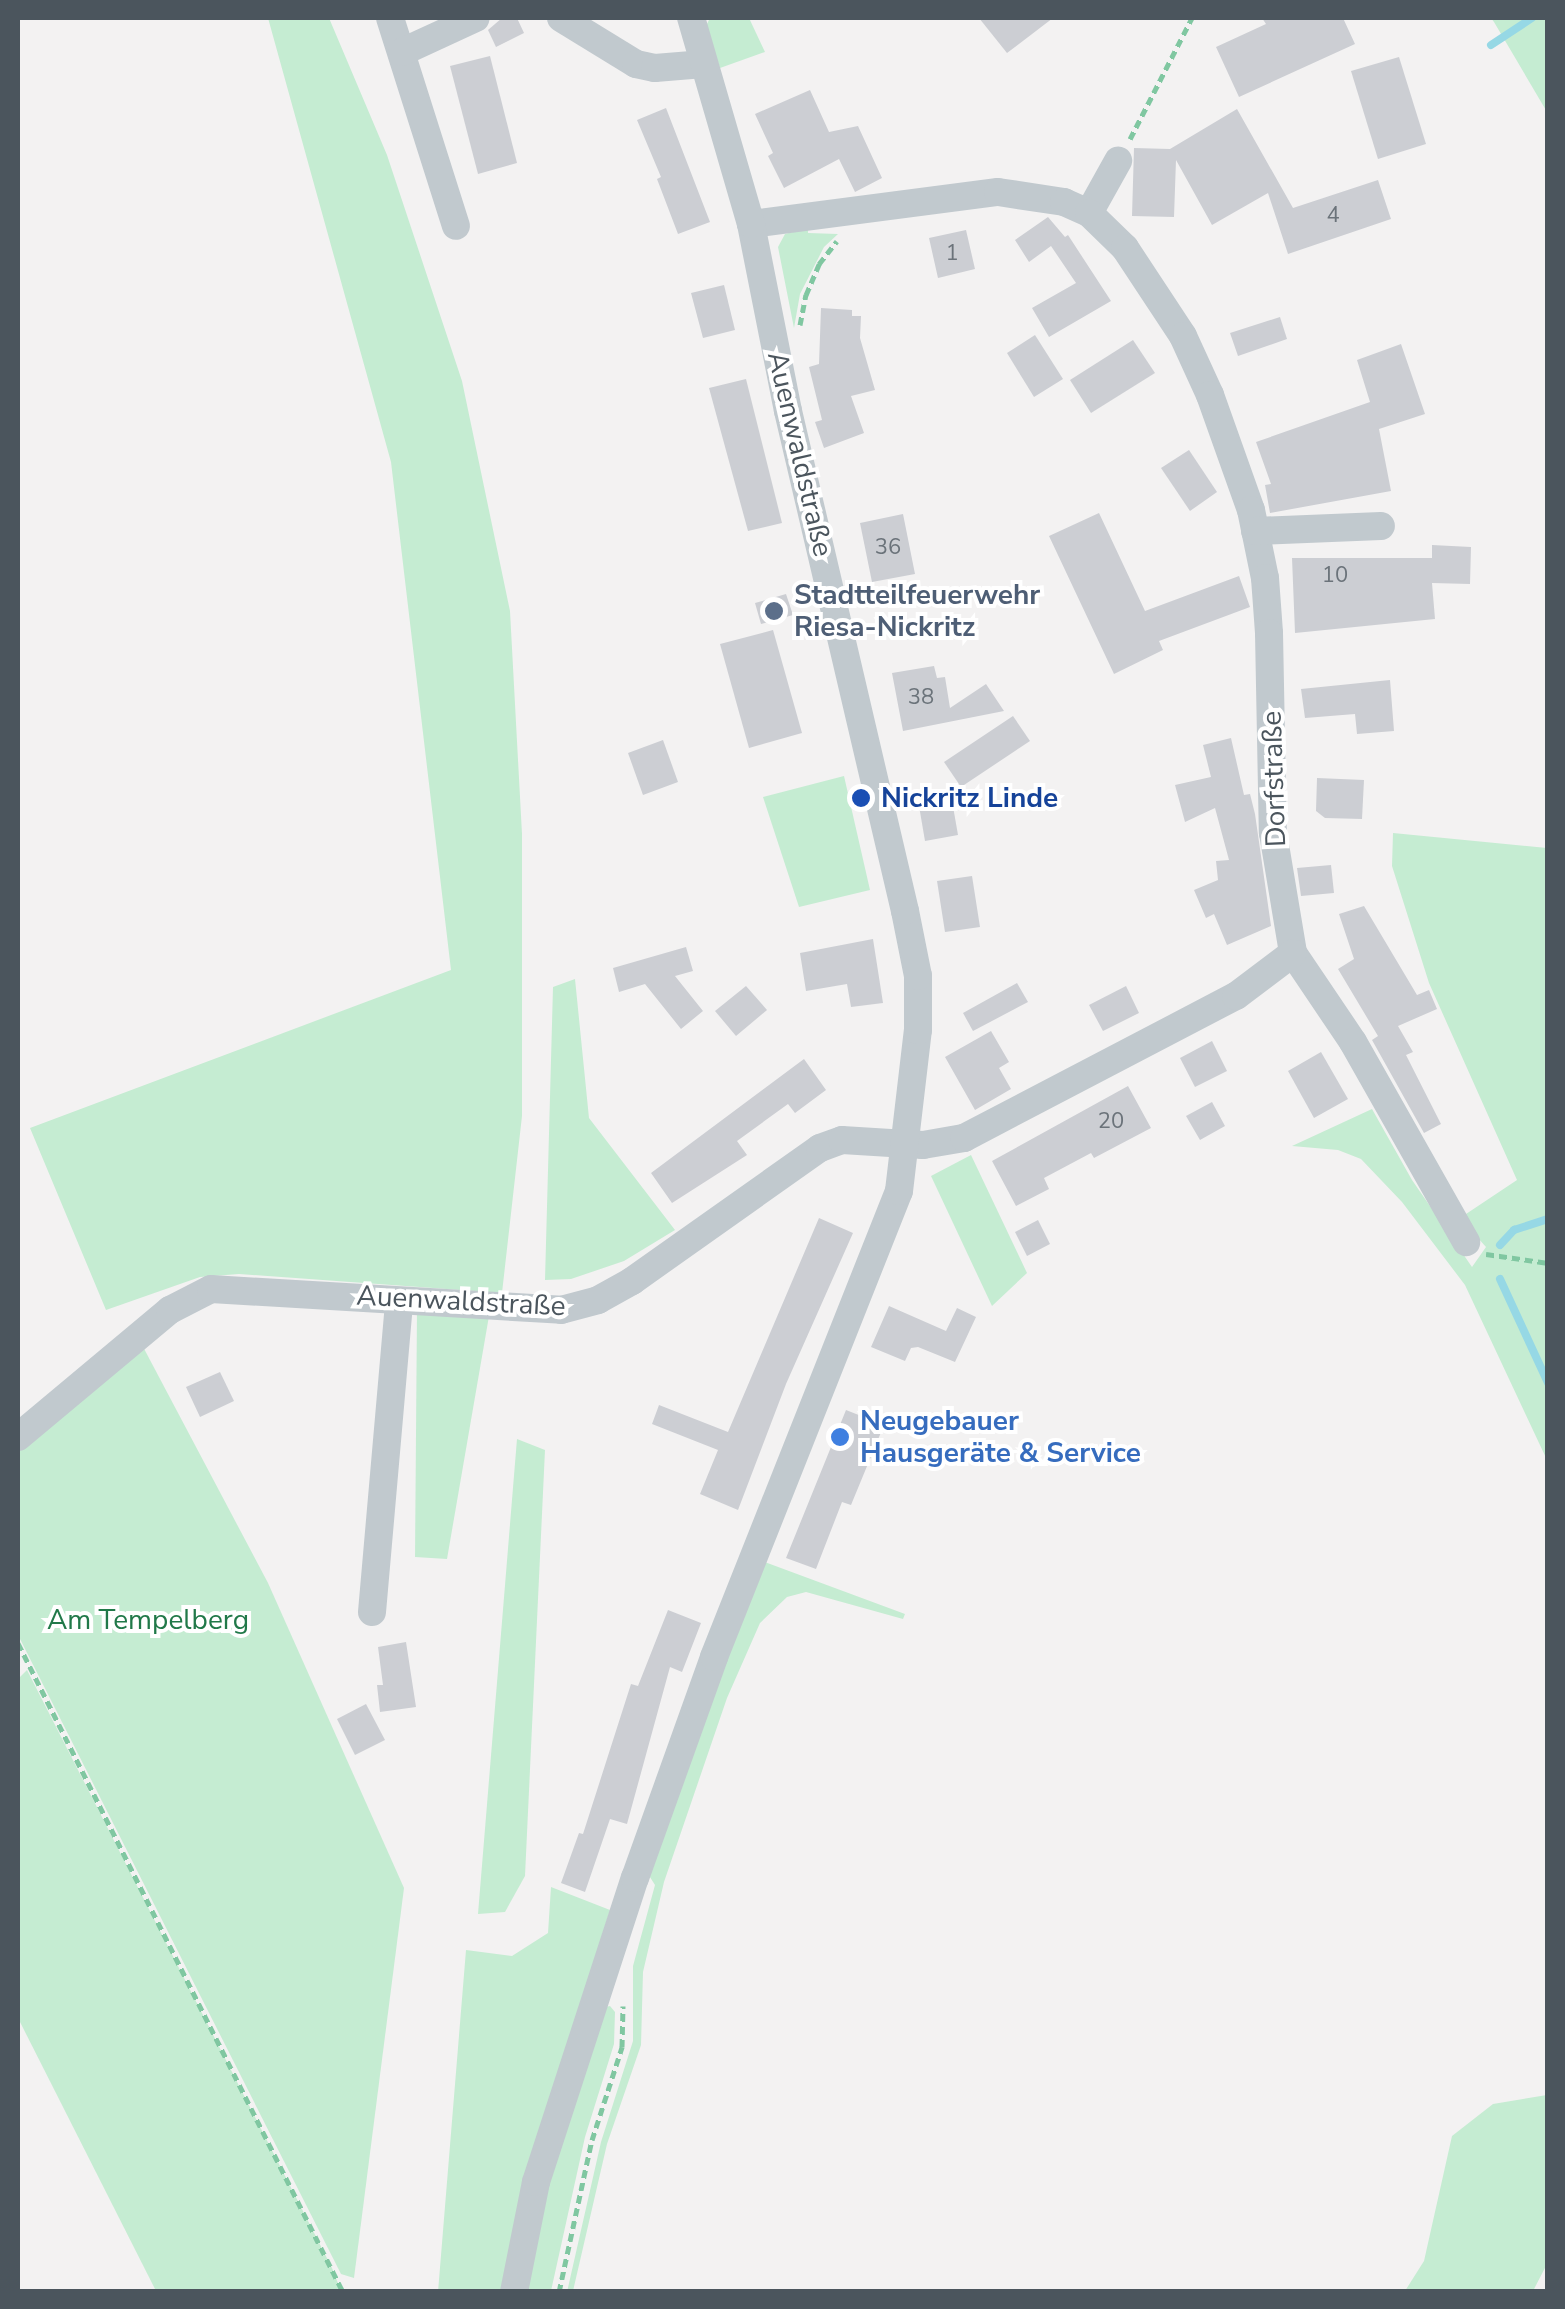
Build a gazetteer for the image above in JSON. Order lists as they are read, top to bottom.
{
  "streets": {
    "street": ["Auenwaldstraße", "Dorfstraße"]
  },
  "crossings": [
    ["Auenwaldstraße", "Dorfstraße"]
  ],
  "parks": ["Am Tempelberg"],
  "places": ["Stadtteilfeuerwehr Riesa-Nickritz", "Nickritz Linde", "Neugebauer Hausgeräte & Service"],
  "house_numbers": [
    "4",
    "1",
    "36",
    "10",
    "38",
    "20"
  ]
}
